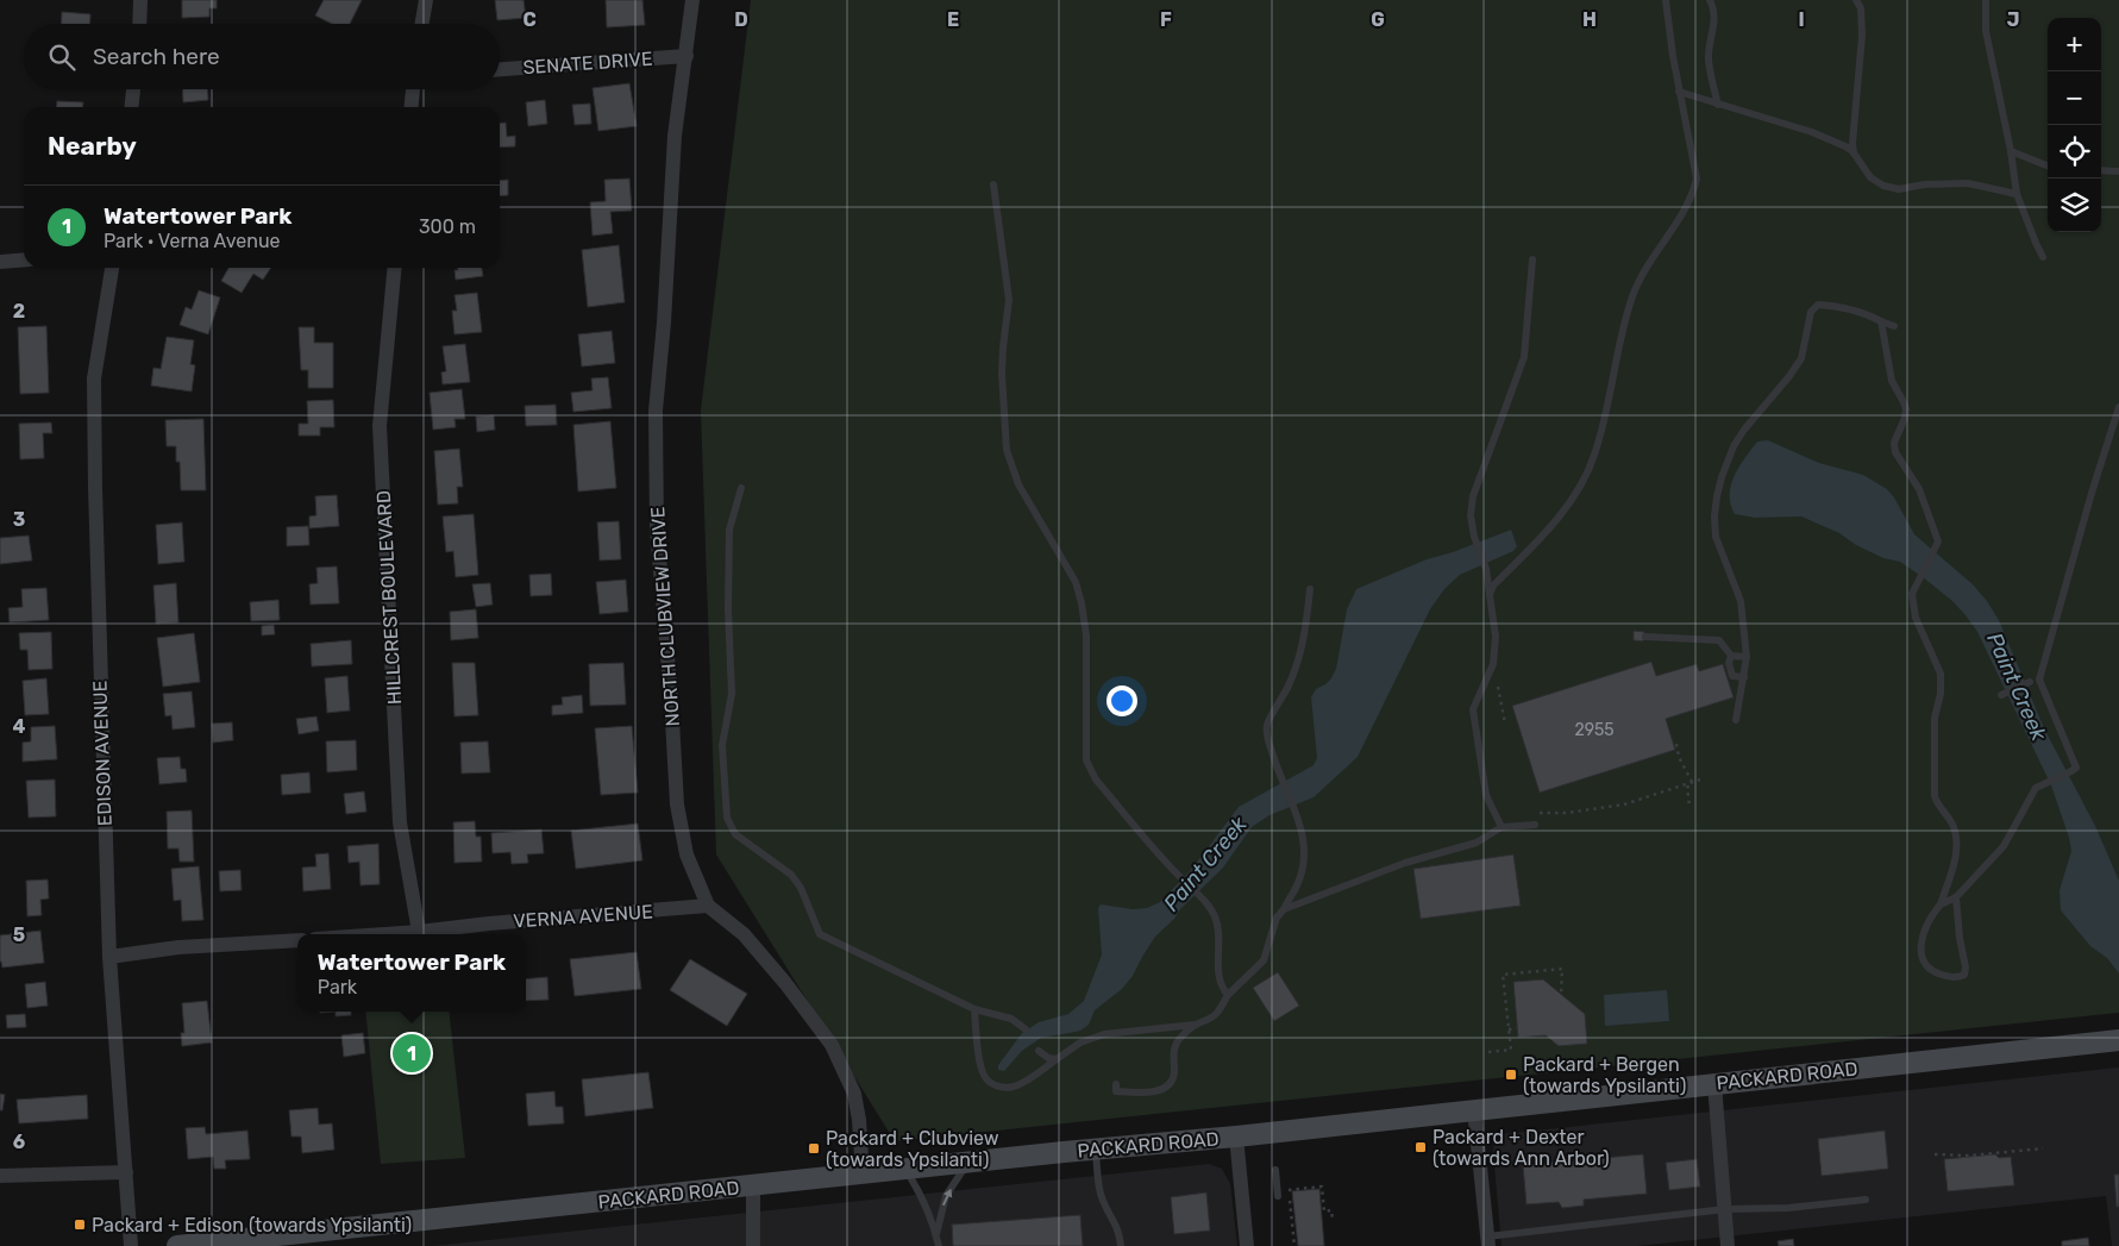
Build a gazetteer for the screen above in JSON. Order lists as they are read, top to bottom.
{
  "streets": {
    "main road": ["PACKARD ROAD"],
    "street": [
      "SENATE DRIVE",
      "HILLCREST BOULEVARD",
      "NORTH CLUBVIEW DRIVE",
      "EDISON AVENUE",
      "VERNA AVENUE"
    ]
  },
  "crossings": [
    ["SENATE DRIVE", "NORTH CLUBVIEW DRIVE"],
    ["HILLCREST BOULEVARD", "VERNA AVENUE"],
    ["NORTH CLUBVIEW DRIVE", "VERNA AVENUE"]
  ],
  "water": ["Paint Creek"],
  "places": {
    "transit": [
      "Packard + Bergen (towards Ypsilanti)",
      "Packard + Dexter (towards Ann Arbor)",
      "Packard + Clubview (towards Ypsilanti)",
      "Packard + Edison (towards Ypsilanti)"
    ]
  },
  "house_numbers": ["2955"],
  "page": {
    "map_buttons": ["+", "−"],
    "search": "Search here",
    "heading": "Nearby",
    "list": [
      {
        "mark": "1",
        "name": "Watertower Park",
        "note": "Park · Verna Avenue",
        "value": "300 m"
      }
    ],
    "popup": ["Watertower Park", "Park"],
    "pins": "1"
  },
  "grid": {
    "columns": [
      "C",
      "D",
      "E",
      "F",
      "G",
      "H",
      "I",
      "J"
    ],
    "rows": [
      "2",
      "3",
      "4",
      "5",
      "6"
    ]
  }
}
